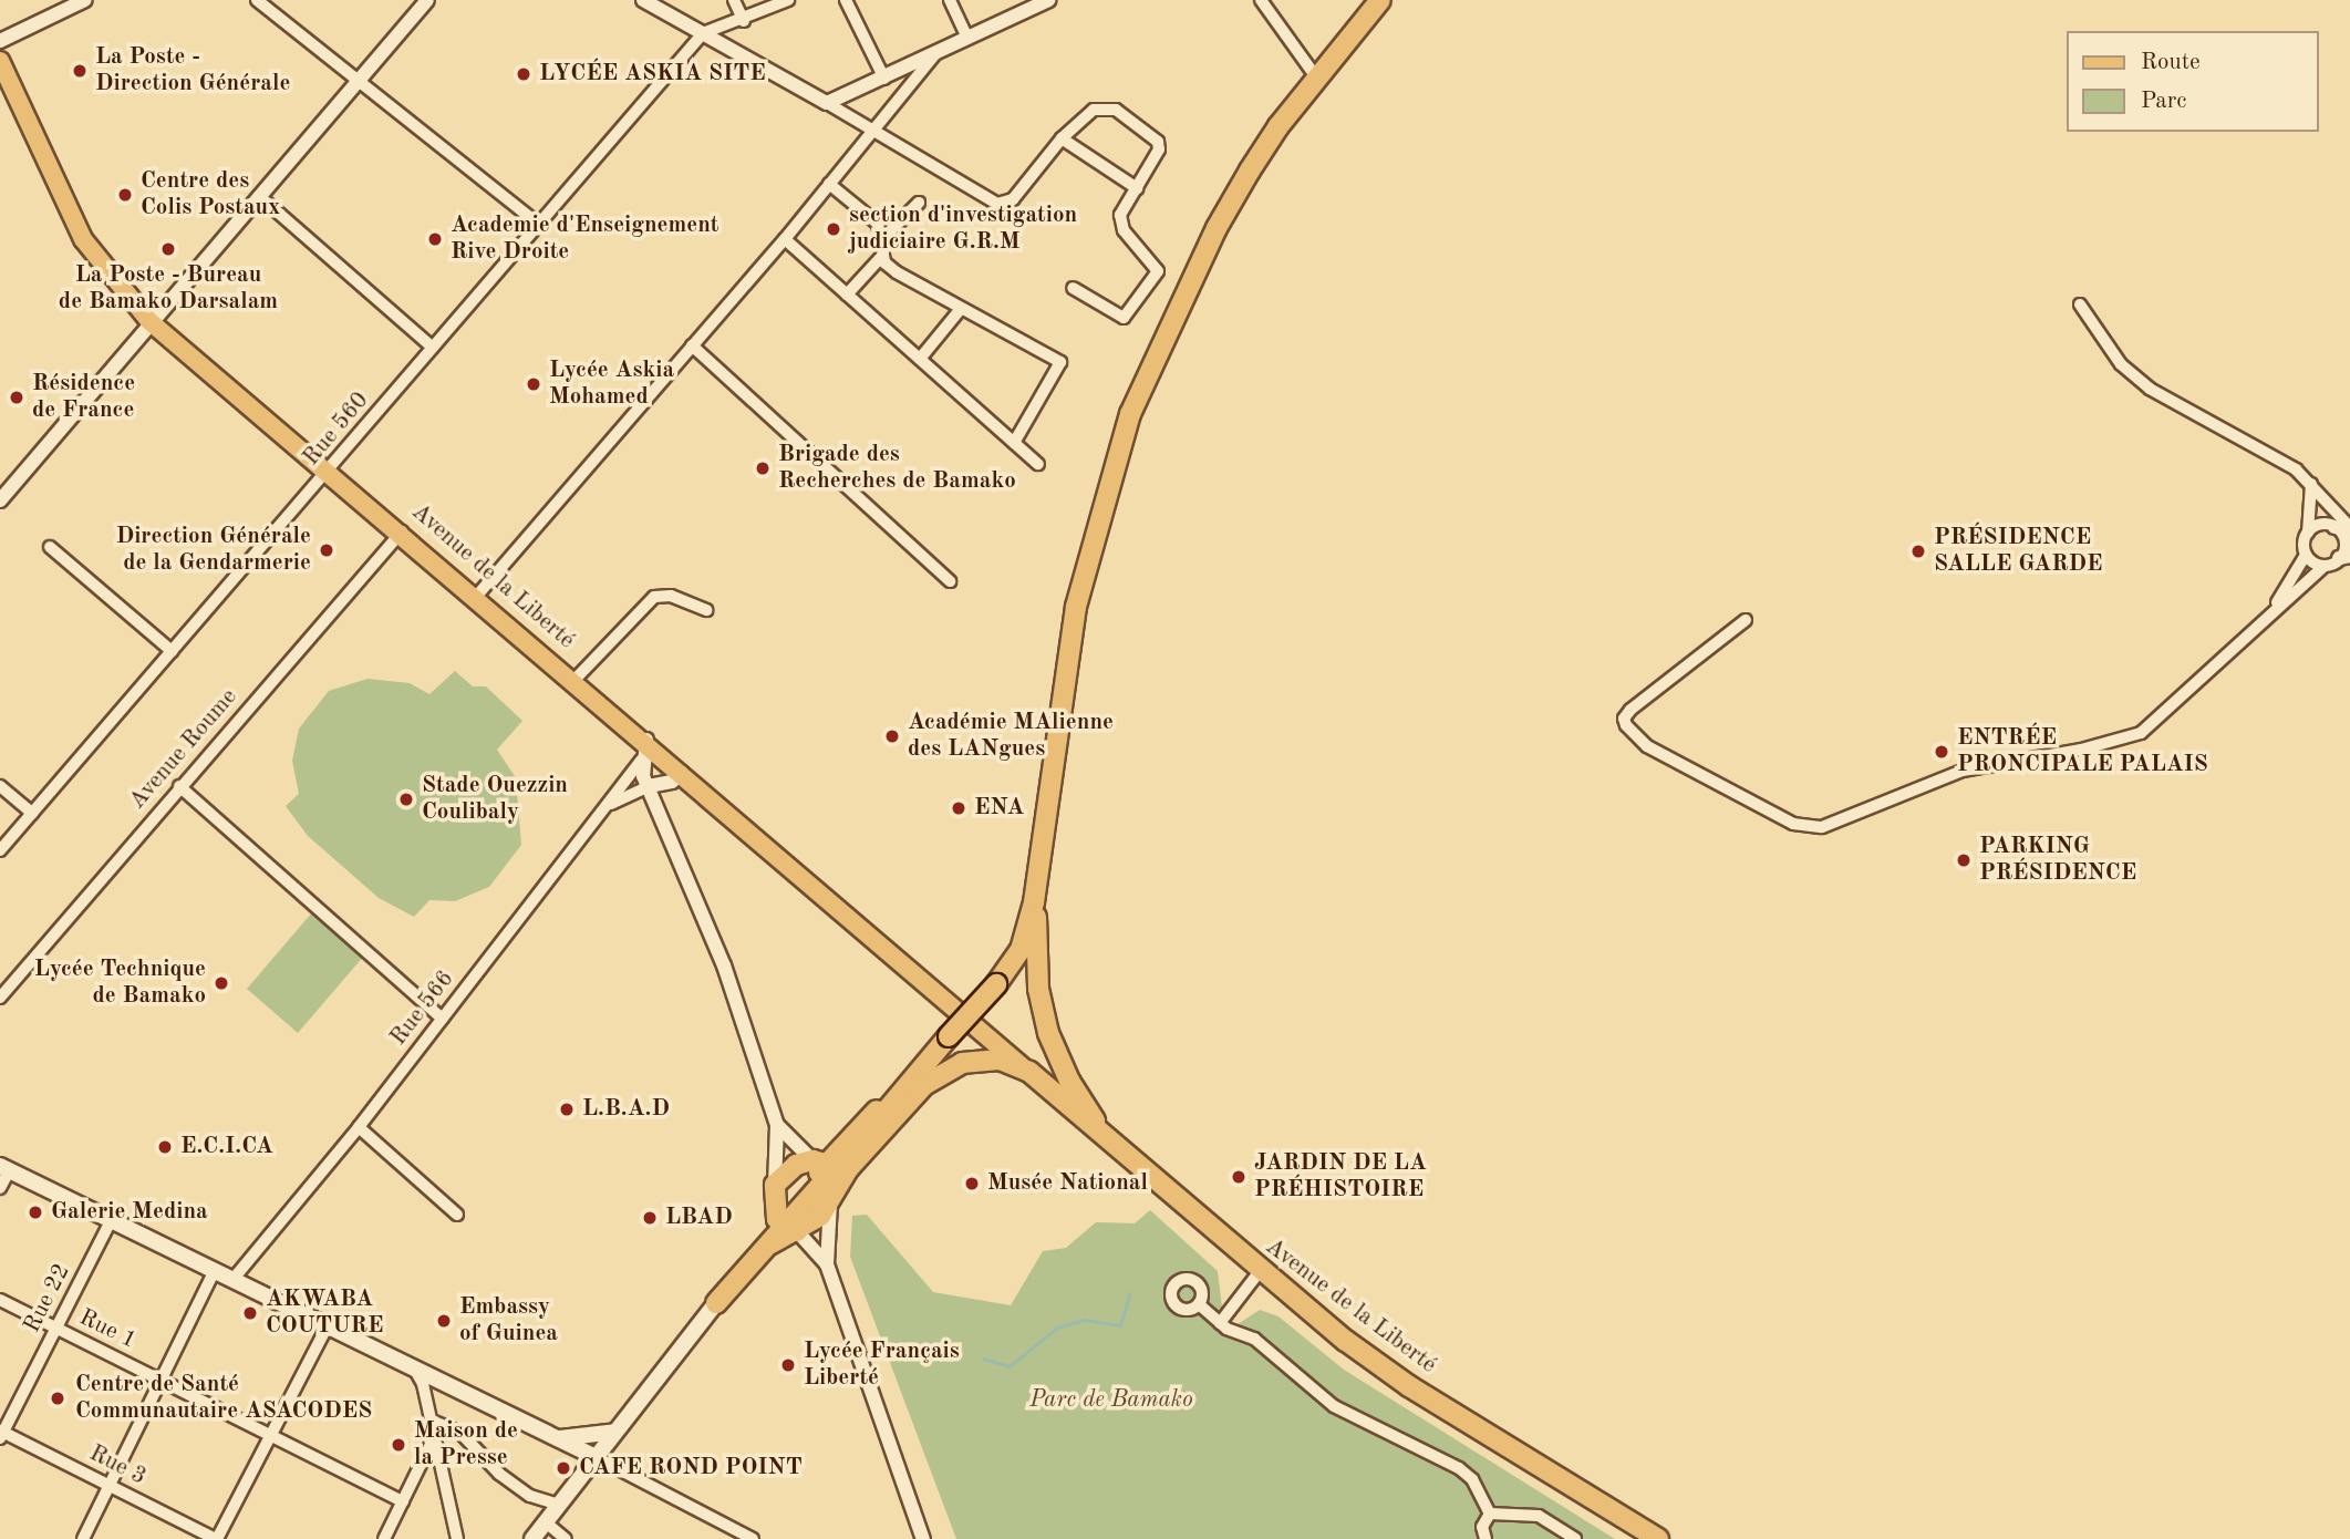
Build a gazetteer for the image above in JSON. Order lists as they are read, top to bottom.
{
  "streets": {
    "highway": ["Avenue de la Liberté"],
    "street": [
      "Rue 560",
      "Avenue Roume",
      "Rue 566",
      "Rue 22",
      "Rue 1",
      "Rue 3"
    ]
  },
  "crossings": [
    ["Rue 560", "Avenue de la Liberté"],
    ["Avenue de la Liberté", "Avenue Roume"],
    ["Rue 22", "Rue 1"],
    ["Rue 22", "Rue 3"]
  ],
  "parks": ["Parc de Bamako"],
  "places": [
    "La Poste - Direction Générale",
    "LYCÉE ASKIA SITE",
    "Centre des Colis Postaux",
    "section d'investigation judiciaire G.R.M",
    "Academie d'Enseignement Rive Droite",
    "La Poste - Bureau de Bamako Darsalam",
    "Lycée Askia Mohamed",
    "Résidence de France",
    "Brigade des Recherches de Bamako",
    "Direction Générale de la Gendarmerie",
    "PRÉSIDENCE SALLE GARDE",
    "Académie MAlienne des LANgues",
    "ENTRÉE PRONCIPALE PALAIS",
    "Stade Ouezzin Coulibaly",
    "ENA",
    "PARKING PRÉSIDENCE",
    "Lycée Technique de Bamako",
    "L.B.A.D",
    "E.C.I.CA",
    "JARDIN DE LA PRÉHISTOIRE",
    "Musée National",
    "Galerie Medina",
    "LBAD",
    "AKWABA COUTURE",
    "Embassy of Guinea",
    "Lycée Français Liberté",
    "Centre de Santé Communautaire ASACODES",
    "Maison de la Presse",
    "CAFE ROND POINT"
  ],
  "legend": ["Route", "Parc"]
}
